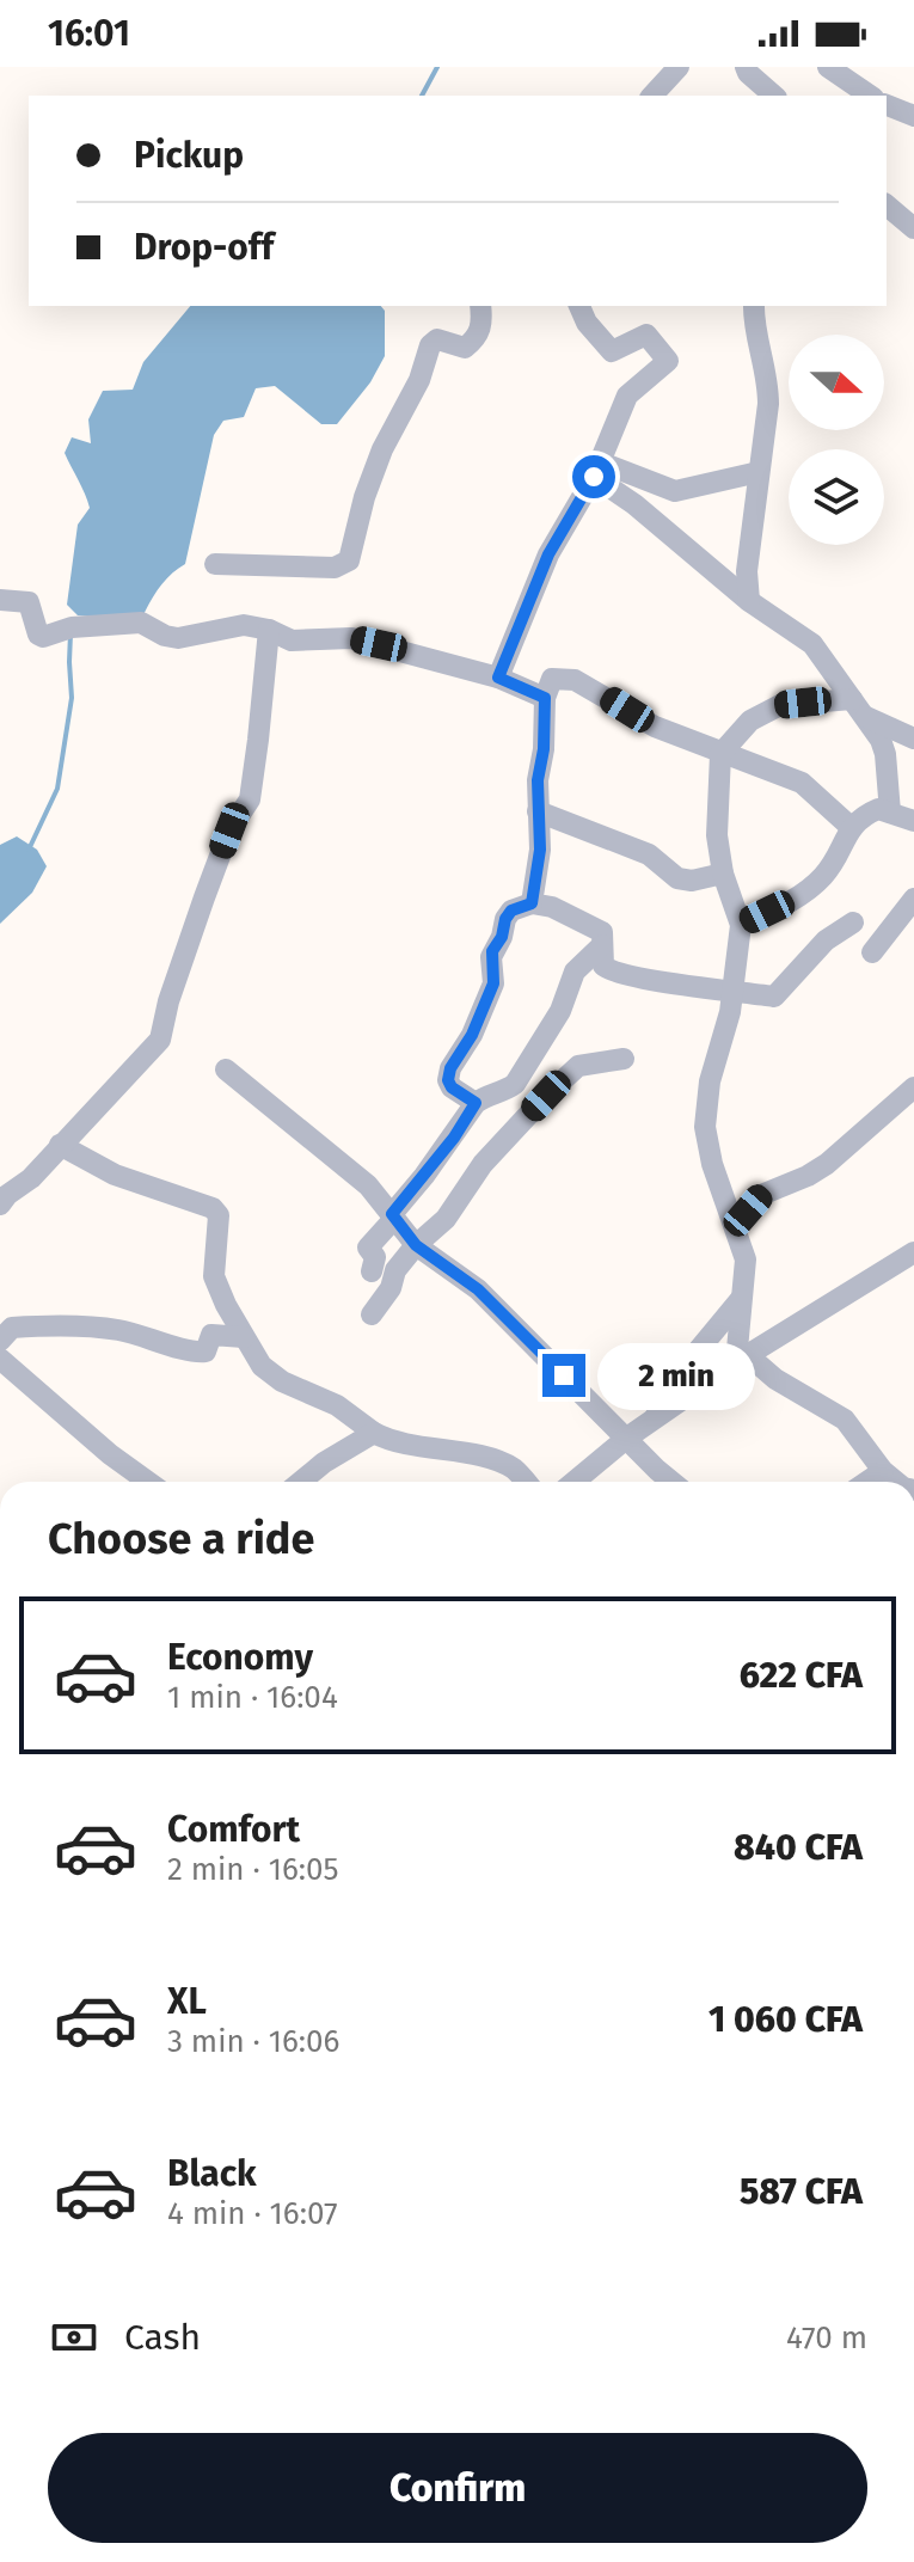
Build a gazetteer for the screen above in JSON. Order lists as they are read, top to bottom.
{
  "north": "right",
  "page": {
    "status": "16:01",
    "banner": ["Pickup", "Drop-off"],
    "bubble": "2 min",
    "heading": "Choose a ride",
    "list": [
      {
        "name": "Economy",
        "note": "1 min · 16:04",
        "value": "622 CFA"
      },
      {
        "name": "Comfort",
        "note": "2 min · 16:05",
        "value": "840 CFA"
      },
      {
        "name": "XL",
        "note": "3 min · 16:06",
        "value": "1 060 CFA"
      },
      {
        "name": "Black",
        "note": "4 min · 16:07",
        "value": "587 CFA"
      }
    ],
    "pay": ["Cash", "470 m"],
    "buttons": "Confirm"
  }
}
